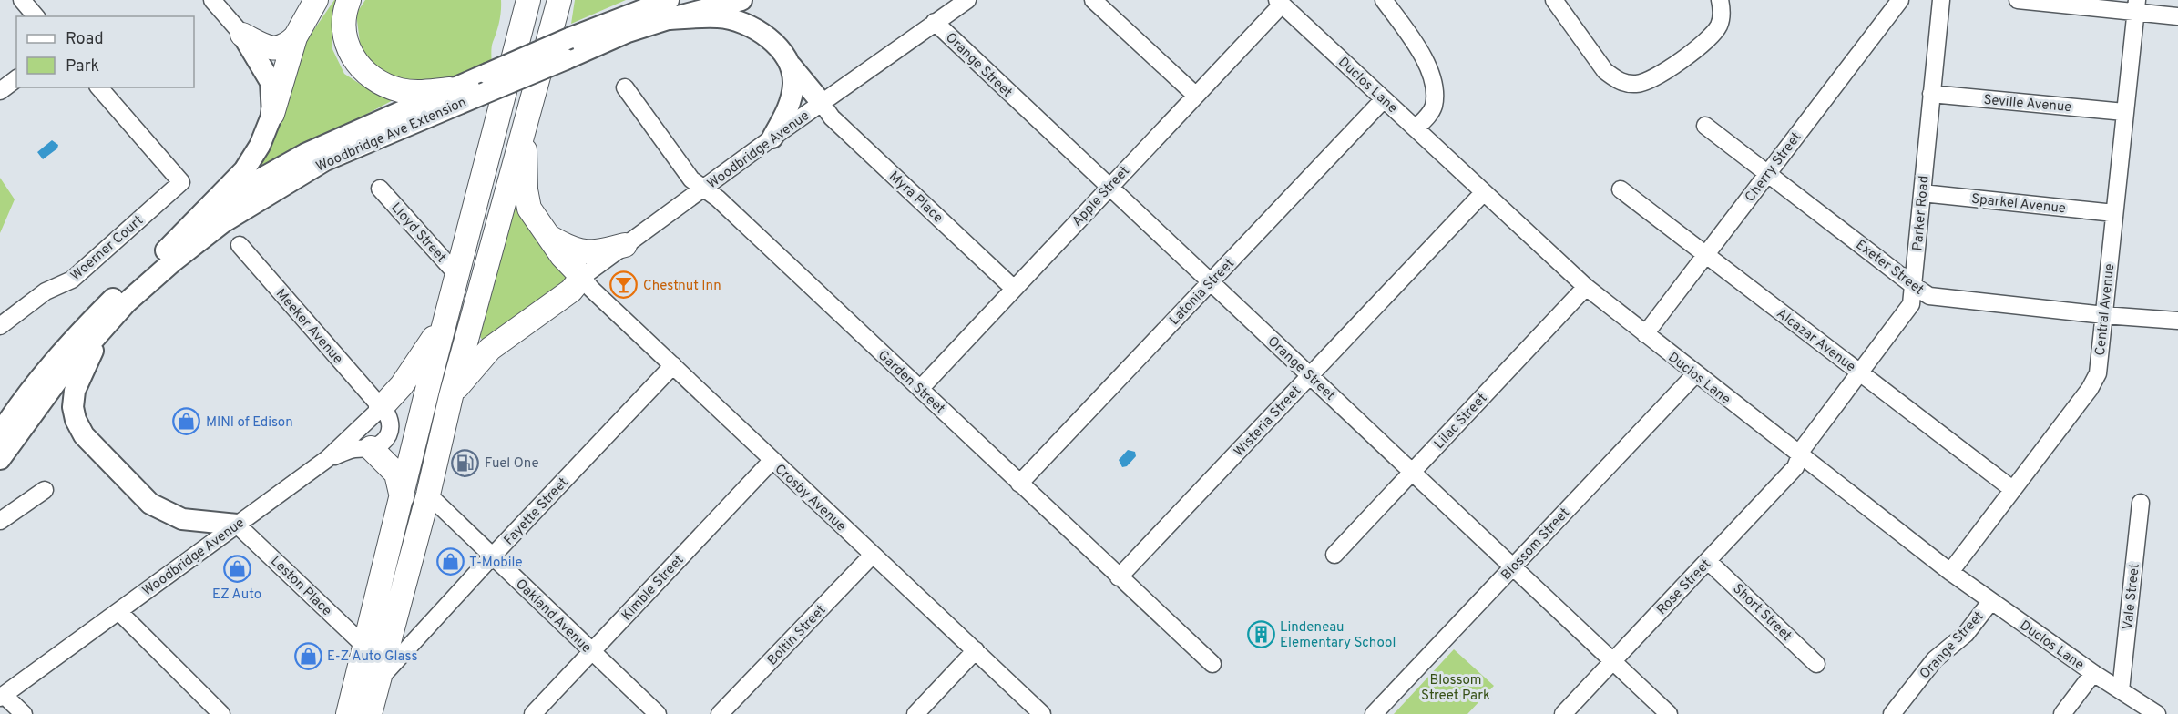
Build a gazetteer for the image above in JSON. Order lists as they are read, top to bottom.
{
  "streets": {
    "main road": ["Woodbridge Ave Extension"],
    "street": [
      "Orange Street",
      "Duclos Lane",
      "Seville Avenue",
      "Woodbridge Avenue",
      "Cherry Street",
      "Apple Street",
      "Myra Place",
      "Sparkel Avenue",
      "Parker Road",
      "Lloyd Street",
      "Woerner Court",
      "Exeter Street",
      "Latonia Street",
      "Central Avenue",
      "Meeker Avenue",
      "Alcazar Avenue",
      "Garden Street",
      "Wisteria Street",
      "Lilac Street",
      "Crosby Avenue",
      "Fayette Street",
      "Blossom Street",
      "Leston Place",
      "Rose Street",
      "Kimble Street",
      "Vale Street",
      "Short Street",
      "Oakland Avenue",
      "Boltin Street"
    ]
  },
  "crossings": [
    ["Orange Street", "Duclos Lane"],
    ["Orange Street", "Woodbridge Avenue"],
    ["Orange Street", "Apple Street"],
    ["Orange Street", "Latonia Street"],
    ["Orange Street", "Wisteria Street"],
    ["Orange Street", "Lilac Street"],
    ["Orange Street", "Blossom Street"],
    ["Orange Street", "Rose Street"],
    ["Duclos Lane", "Cherry Street"],
    ["Duclos Lane", "Apple Street"],
    ["Duclos Lane", "Parker Road"],
    ["Duclos Lane", "Latonia Street"],
    ["Duclos Lane", "Central Avenue"],
    ["Duclos Lane", "Wisteria Street"],
    ["Duclos Lane", "Lilac Street"],
    ["Duclos Lane", "Blossom Street"],
    ["Duclos Lane", "Rose Street"],
    ["Duclos Lane", "Vale Street"],
    ["Seville Avenue", "Parker Road"],
    ["Seville Avenue", "Central Avenue"],
    ["Woodbridge Avenue", "Myra Place"],
    ["Woodbridge Avenue", "Meeker Avenue"],
    ["Woodbridge Avenue", "Garden Street"],
    ["Woodbridge Avenue", "Crosby Avenue"],
    ["Woodbridge Avenue", "Leston Place"],
    ["Cherry Street", "Exeter Street"],
    ["Cherry Street", "Alcazar Avenue"],
    ["Apple Street", "Myra Place"],
    ["Apple Street", "Garden Street"],
    ["Sparkel Avenue", "Parker Road"],
    ["Sparkel Avenue", "Central Avenue"],
    ["Parker Road", "Exeter Street"],
    ["Parker Road", "Alcazar Avenue"],
    ["Parker Road", "Rose Street"],
    ["Exeter Street", "Central Avenue"],
    ["Latonia Street", "Garden Street"],
    ["Central Avenue", "Alcazar Avenue"],
    ["Garden Street", "Wisteria Street"],
    ["Crosby Avenue", "Fayette Street"],
    ["Crosby Avenue", "Kimble Street"],
    ["Crosby Avenue", "Boltin Street"],
    ["Fayette Street", "Oakland Avenue"],
    ["Rose Street", "Short Street"],
    ["Kimble Street", "Oakland Avenue"]
  ],
  "parks": ["Blossom Street Park"],
  "places": {
    "bar": ["Chestnut Inn"],
    "shop": [
      "MINI of Edison",
      "T-Mobile",
      "EZ Auto",
      "E-Z Auto Glass"
    ],
    "fuel station": ["Fuel One"],
    "building": ["Lindeneau Elementary School"]
  },
  "legend": ["Road", "Park"]
}
